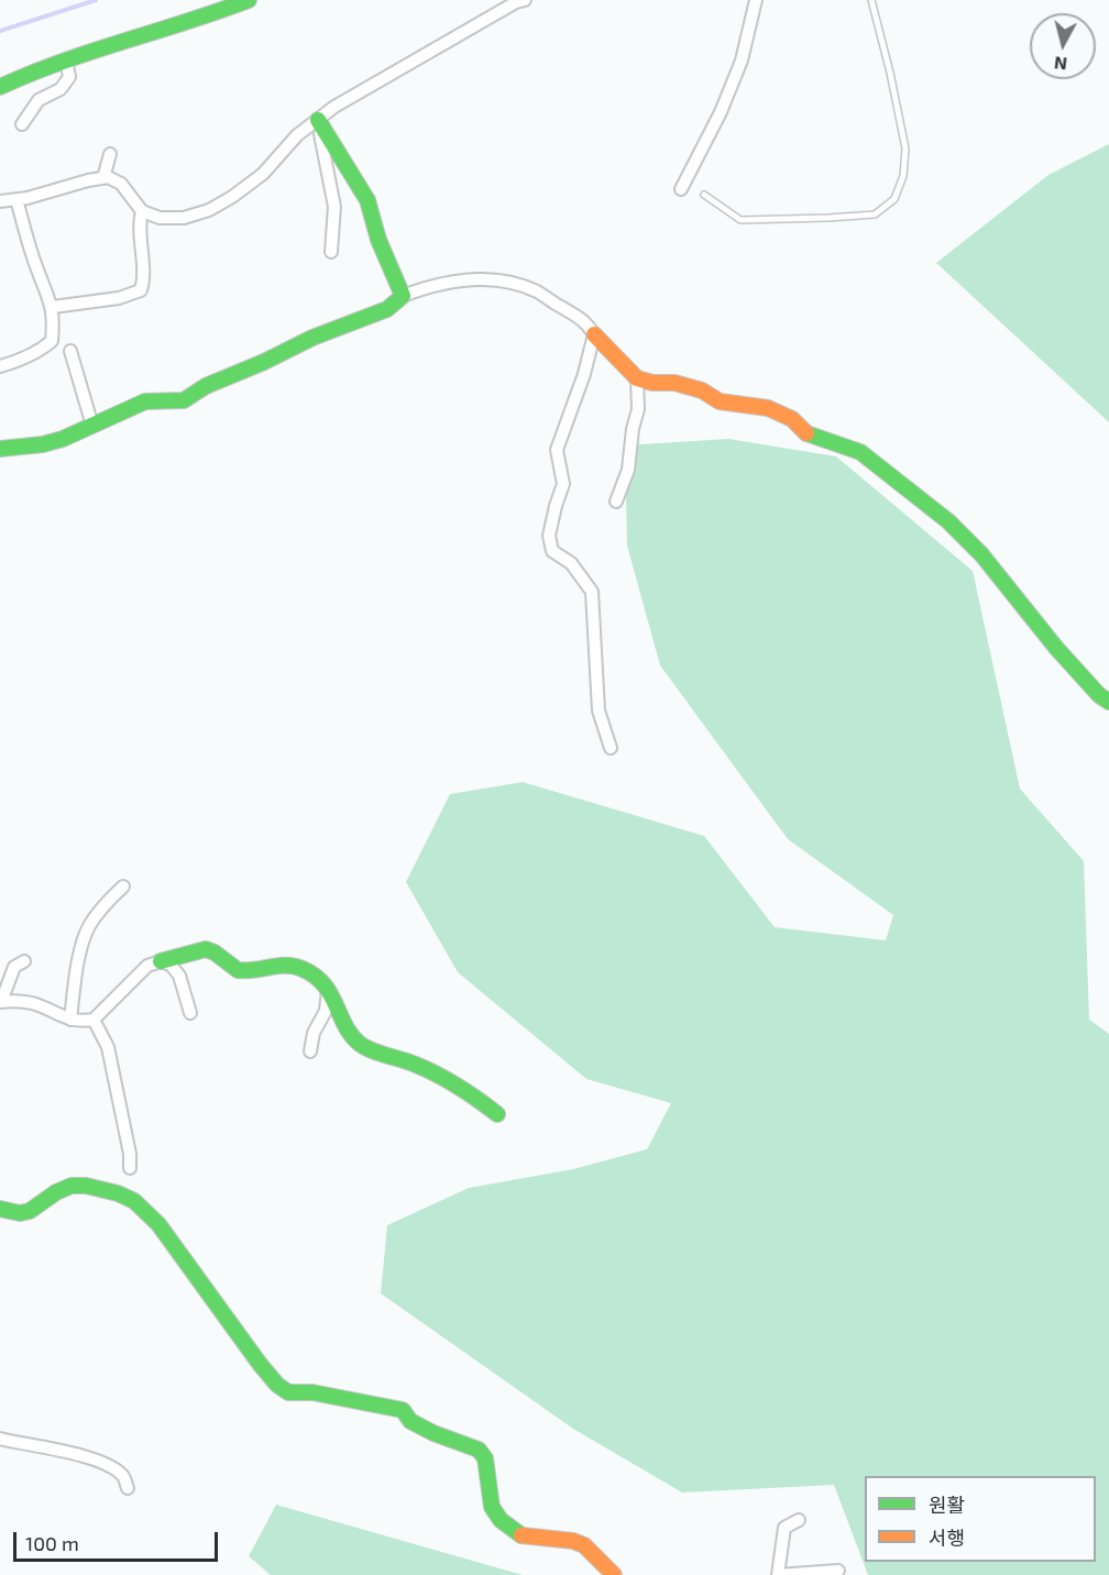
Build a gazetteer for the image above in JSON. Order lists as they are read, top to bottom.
{
  "legend": ["원활", "서행"],
  "scale_bar": "100 m",
  "north": "bottom"
}
